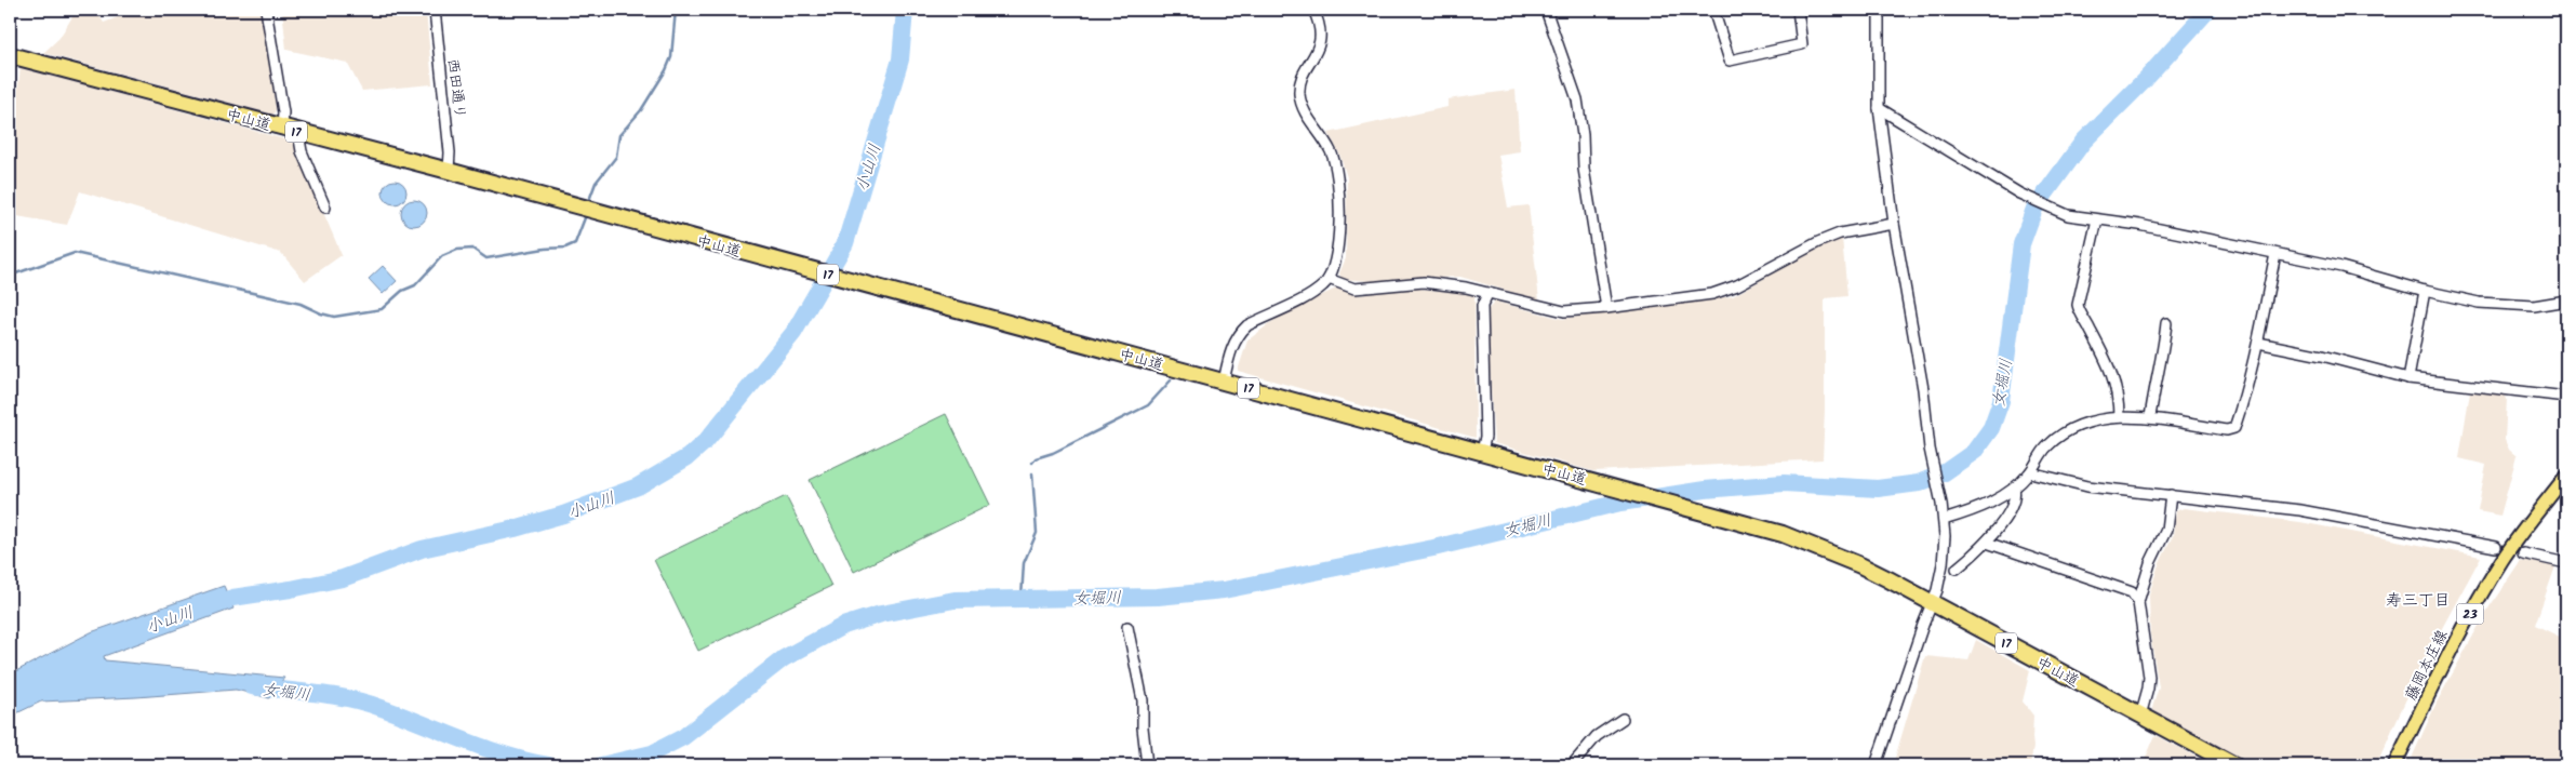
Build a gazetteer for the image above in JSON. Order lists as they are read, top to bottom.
{
  "streets": {
    "highway": ["中山道", "17"],
    "main road": ["23", "藤岡本庄線"],
    "street": ["西田通り"]
  },
  "crossings": [
    ["西田通り", "中山道"]
  ],
  "districts": ["寿三丁目"],
  "water": ["小山川", "女堀川"]
}
